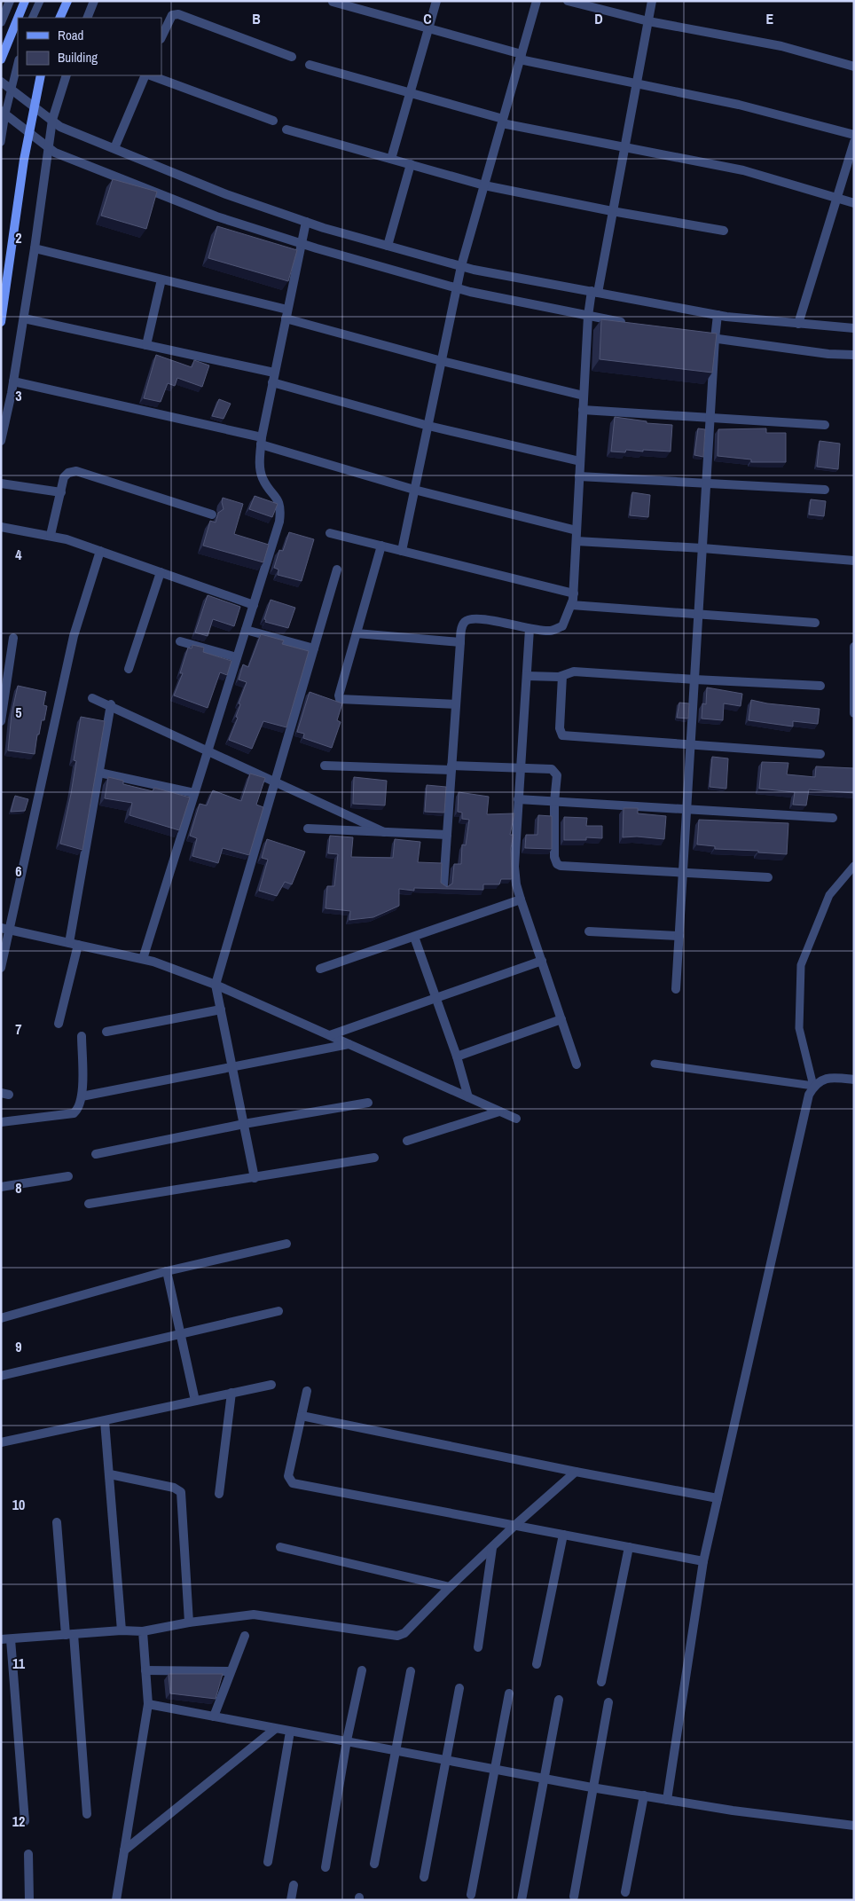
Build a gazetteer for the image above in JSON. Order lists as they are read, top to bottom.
{
  "legend": ["Road", "Building"],
  "grid": {
    "columns": [
      "B",
      "C",
      "D",
      "E"
    ],
    "rows": [
      "2",
      "3",
      "4",
      "5",
      "6",
      "7",
      "8",
      "9",
      "10",
      "11",
      "12"
    ]
  }
}
